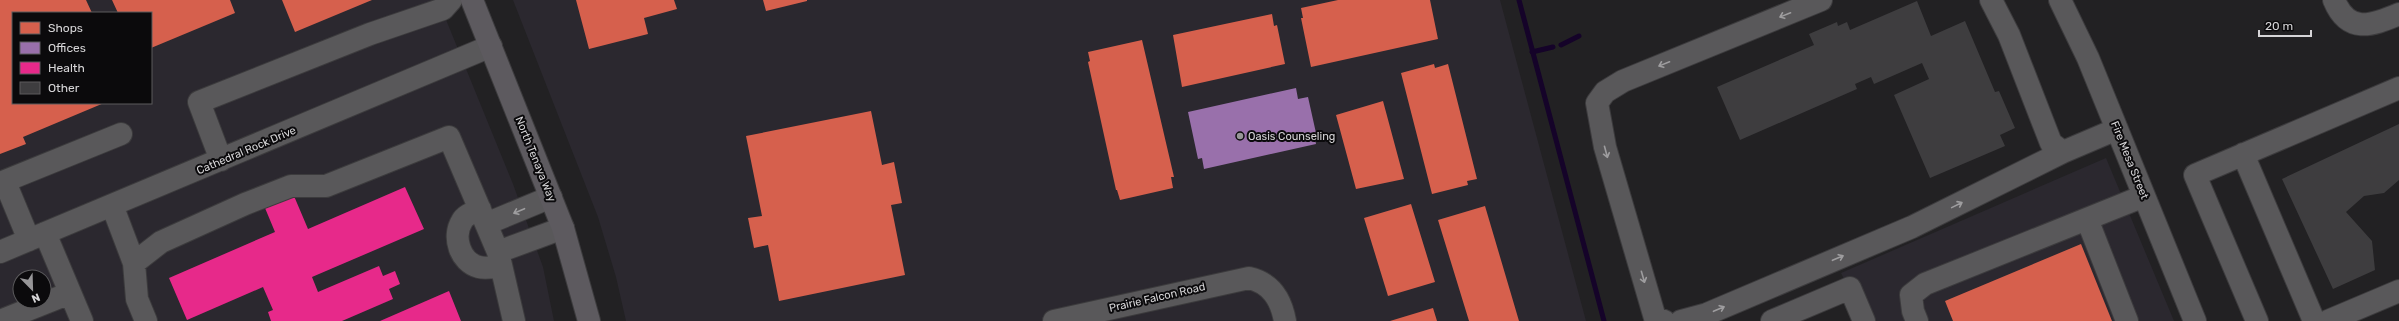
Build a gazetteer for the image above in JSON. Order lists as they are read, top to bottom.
{
  "streets": {
    "main road": ["North Tenaya Way"],
    "street": ["Cathedral Rock Drive", "Fire Mesa Street", "Prairie Falcon Road"]
  },
  "crossings": [
    ["Cathedral Rock Drive", "North Tenaya Way"]
  ],
  "places": ["Oasis Counseling"],
  "legend": [
    "Shops",
    "Offices",
    "Health",
    "Other"
  ],
  "scale_bar": "20 m",
  "north": "bottom right"
}
